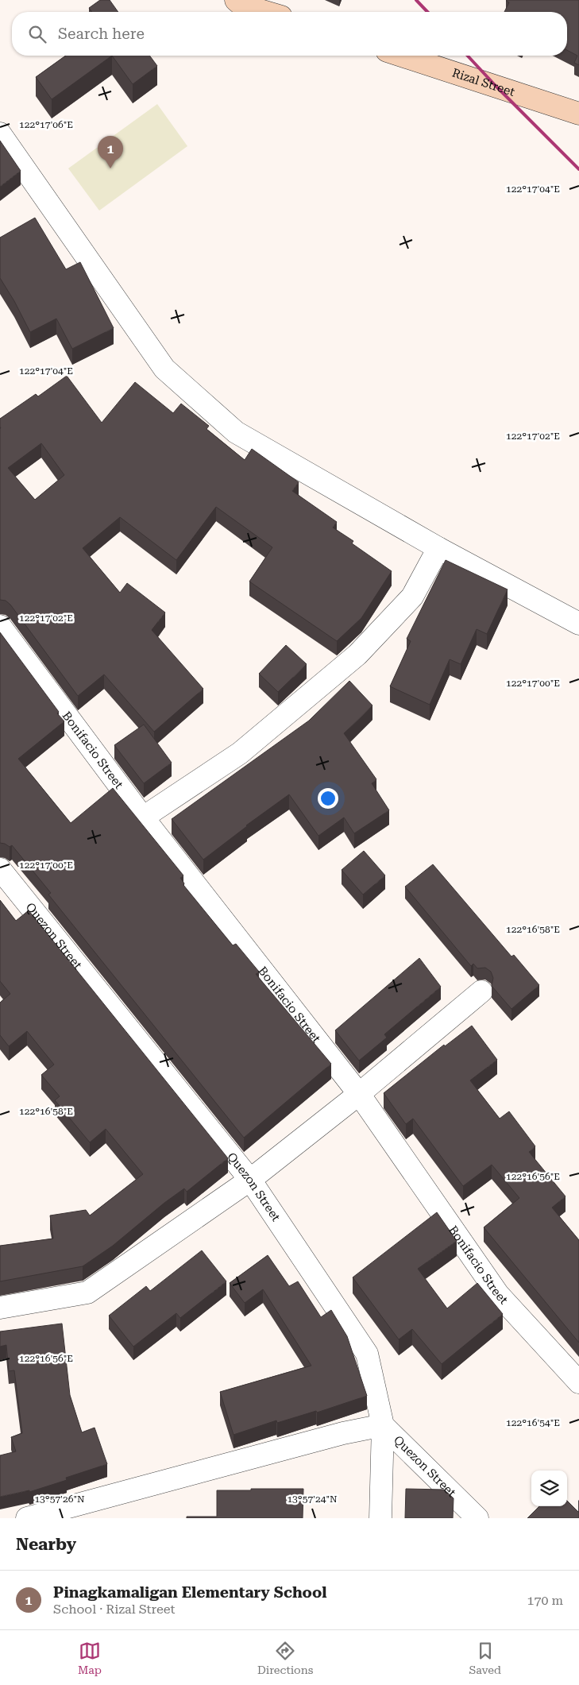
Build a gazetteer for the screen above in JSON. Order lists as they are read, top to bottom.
{
  "streets": {
    "street": ["Rizal Street", "Bonifacio Street", "Quezon Street"]
  },
  "page": {
    "search": "Search here",
    "pins": "1",
    "heading": "Nearby",
    "list": [
      {
        "mark": "1",
        "name": "Pinagkamaligan Elementary School",
        "note": "School · Rizal Street",
        "value": "170 m"
      }
    ],
    "nav": ["Map", "Directions", "Saved"]
  },
  "coordinates": [
    "122°17'06\"E",
    "122°17'04\"E",
    "122°17'02\"E",
    "122°17'00\"E",
    "122°16'58\"E",
    "122°16'56\"E",
    "122°16'54\"E",
    "13°57'26\"N",
    "13°57'24\"N"
  ]
}
